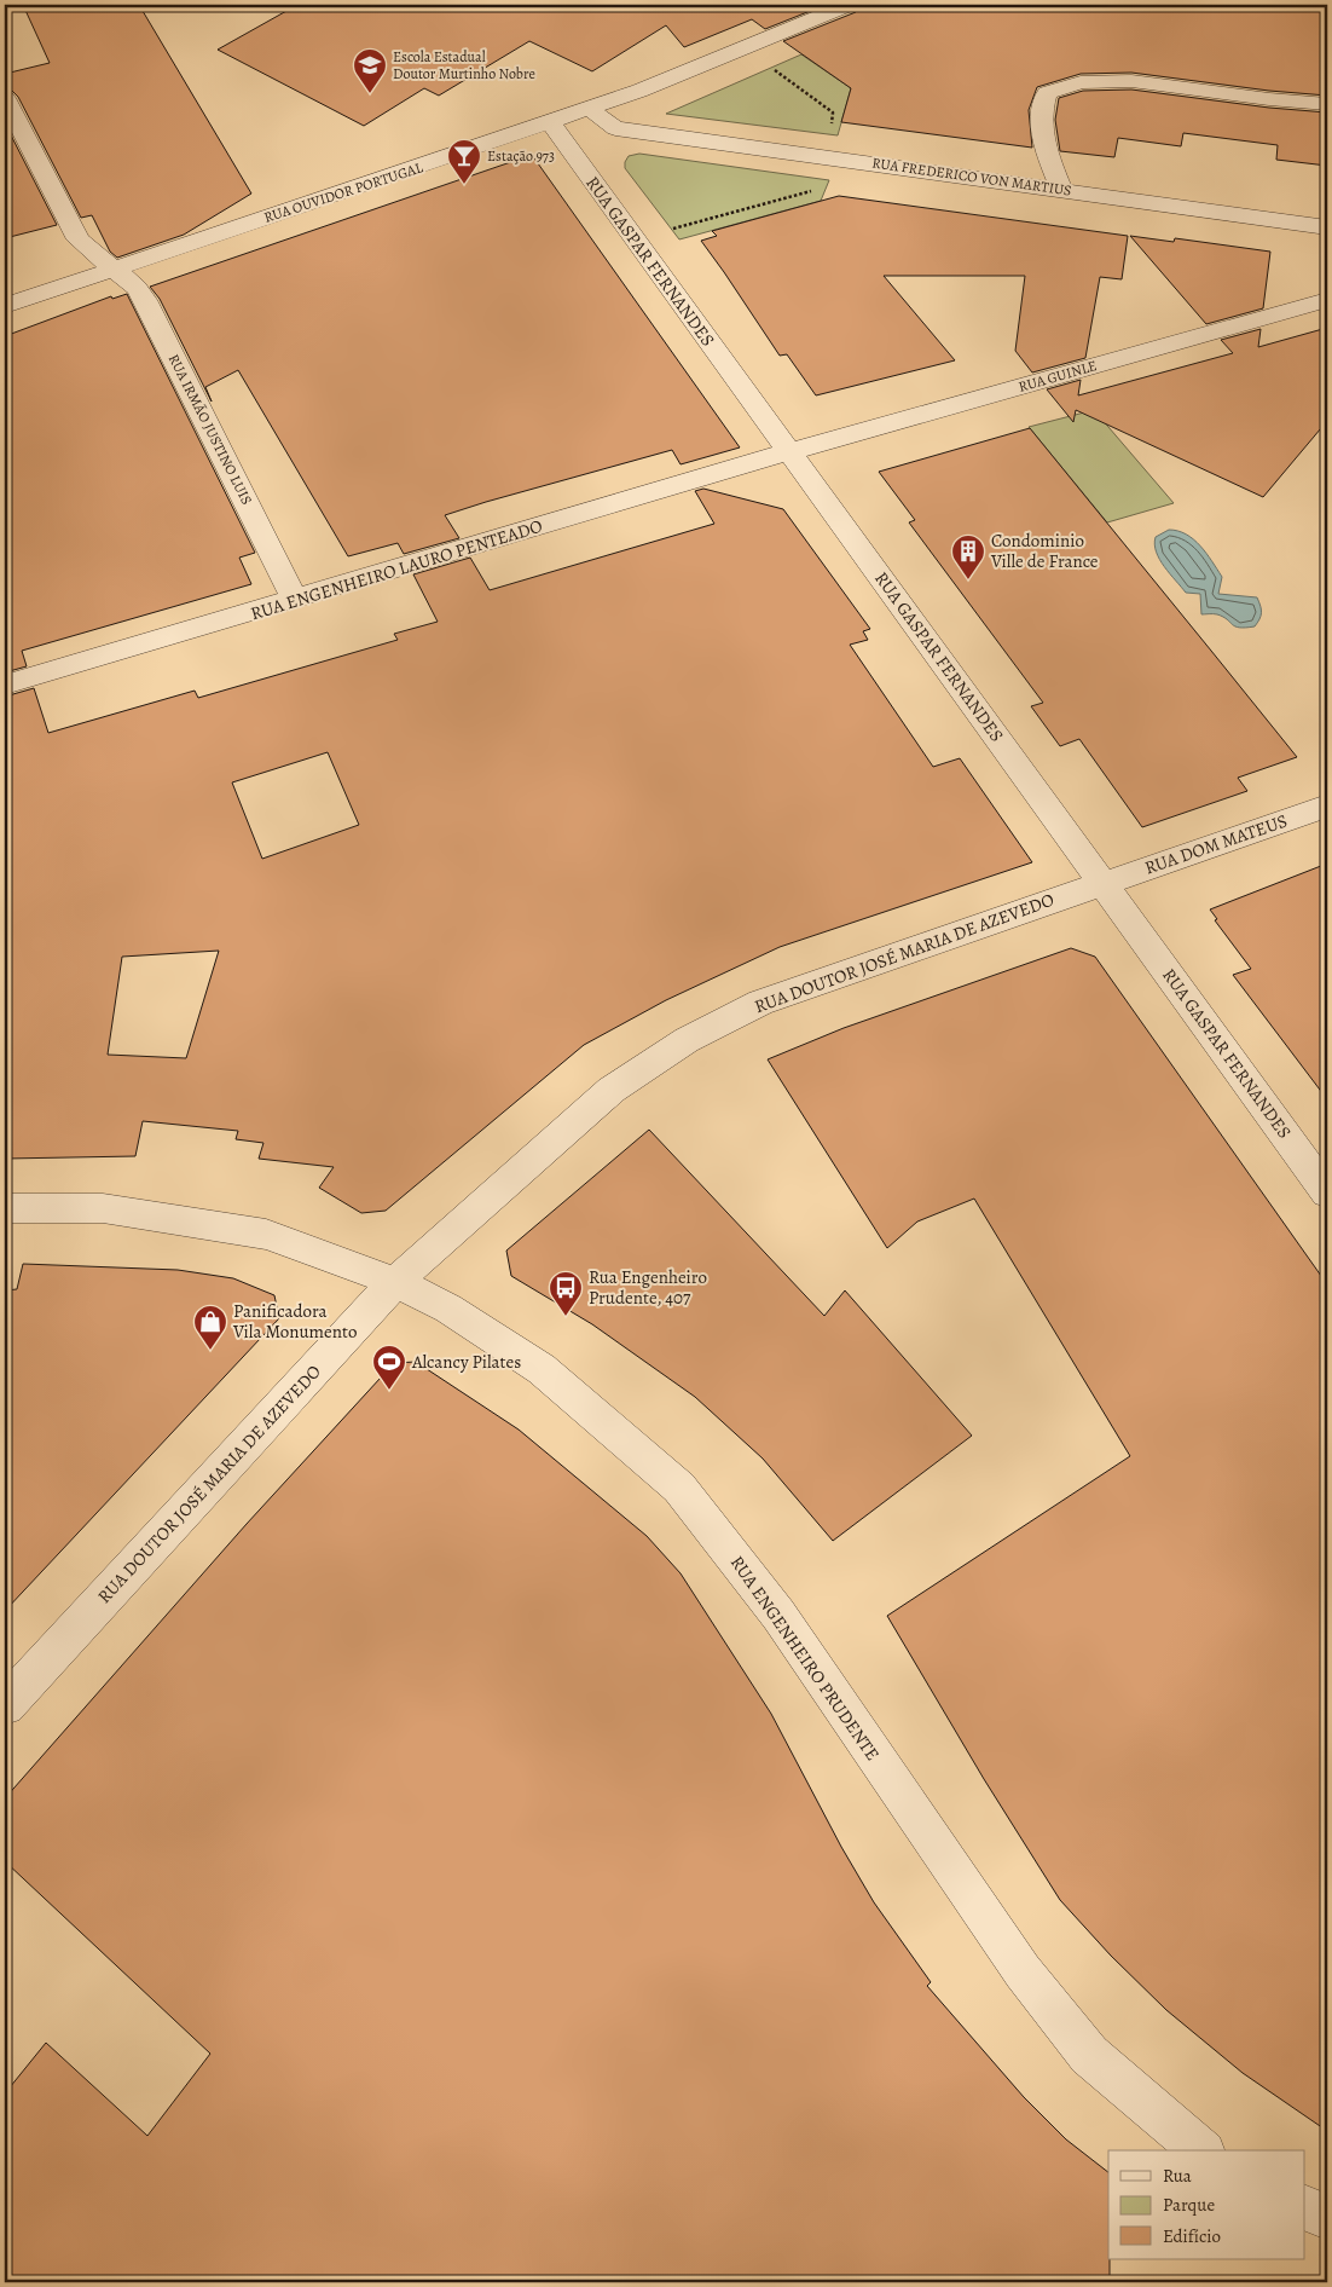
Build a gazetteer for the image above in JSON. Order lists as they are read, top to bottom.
{
  "streets": {
    "street": [
      "RUA FREDERICO VON MARTIUS",
      "RUA OUVIDOR PORTUGAL",
      "RUA GASPAR FERNANDES",
      "RUA GUINLE",
      "RUA IRMÃO JUSTINO LUIS",
      "RUA ENGENHEIRO LAURO PENTEADO",
      "RUA DOM MATEUS",
      "RUA DOUTOR JOSÉ MARIA DE AZEVEDO",
      "RUA ENGENHEIRO PRUDENTE"
    ]
  },
  "crossings": [
    ["RUA FREDERICO VON MARTIUS", "RUA OUVIDOR PORTUGAL"],
    ["RUA FREDERICO VON MARTIUS", "RUA GASPAR FERNANDES"],
    ["RUA OUVIDOR PORTUGAL", "RUA GASPAR FERNANDES"],
    ["RUA OUVIDOR PORTUGAL", "RUA IRMÃO JUSTINO LUIS"],
    ["RUA GASPAR FERNANDES", "RUA GUINLE"],
    ["RUA GASPAR FERNANDES", "RUA ENGENHEIRO LAURO PENTEADO"],
    ["RUA GASPAR FERNANDES", "RUA DOM MATEUS"],
    ["RUA GASPAR FERNANDES", "RUA DOUTOR JOSÉ MARIA DE AZEVEDO"],
    ["RUA GUINLE", "RUA ENGENHEIRO LAURO PENTEADO"],
    ["RUA IRMÃO JUSTINO LUIS", "RUA ENGENHEIRO LAURO PENTEADO"],
    ["RUA DOM MATEUS", "RUA DOUTOR JOSÉ MARIA DE AZEVEDO"],
    ["RUA DOUTOR JOSÉ MARIA DE AZEVEDO", "RUA ENGENHEIRO PRUDENTE"]
  ],
  "places": {
    "school or university": ["Escola Estadual Doutor Murtinho Nobre"],
    "bar": ["Estação 973"],
    "building": ["Condominio Ville de France"],
    "bus stop": ["Rua Engenheiro Prudente, 407"],
    "shop": ["Panificadora Vila Monumento"],
    "sports": ["Alcancy Pilates"]
  },
  "legend": ["Rua", "Parque", "Edifício"]
}
